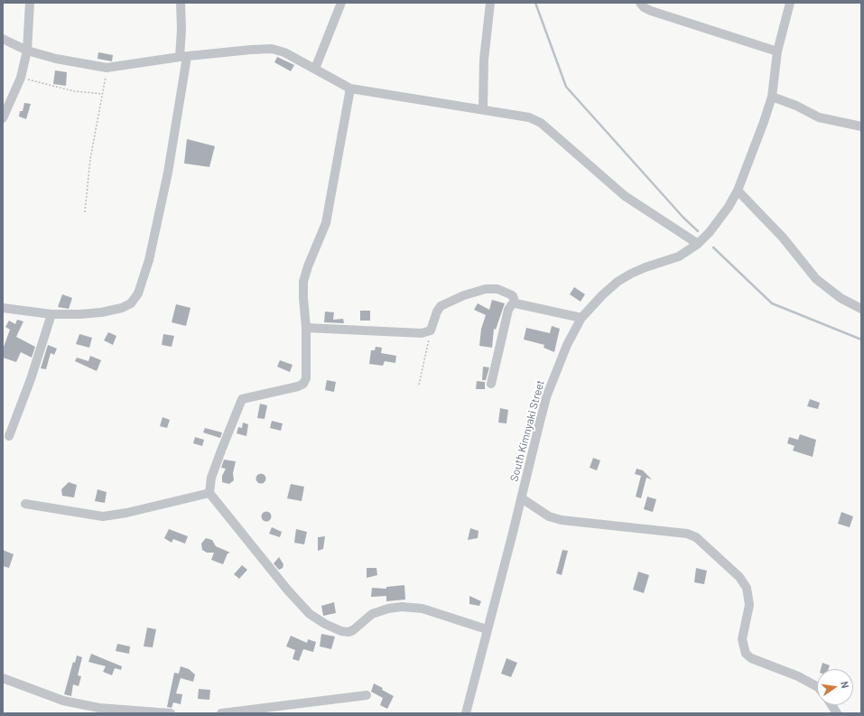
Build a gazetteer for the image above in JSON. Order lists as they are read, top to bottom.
{
  "streets": {
    "street": ["South Kimnyaki Street"]
  },
  "north": "right"
}
